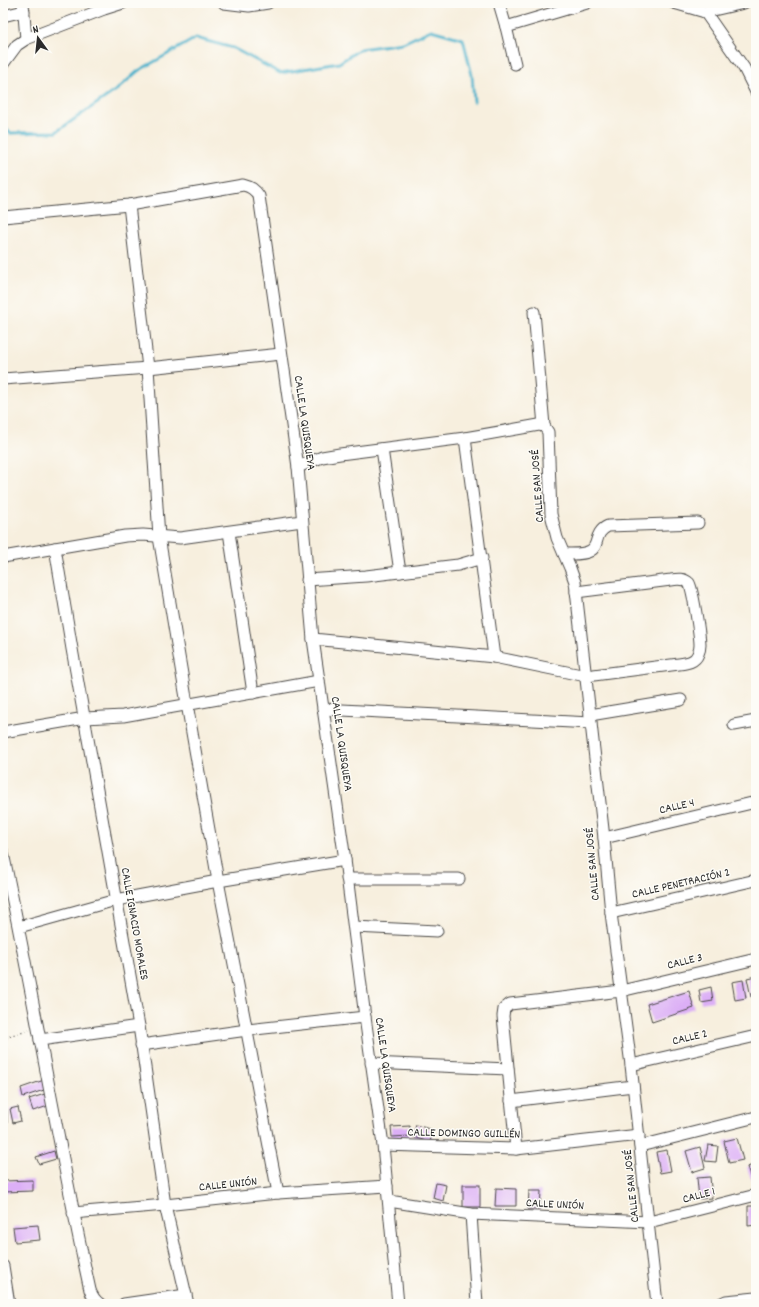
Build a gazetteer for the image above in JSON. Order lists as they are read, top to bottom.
{
  "streets": {
    "street": [
      "CALLE LA QUISQUEYA",
      "CALLE SAN JOSÉ",
      "CALLE 4",
      "CALLE PENETRACIÓN 2",
      "CALLE IGNACIO MORALES",
      "CALLE 3",
      "CALLE 2",
      "CALLE DOMINGO GUILLÉN",
      "CALLE UNIÓN",
      "CALLE 1"
    ]
  },
  "crossings": [
    ["CALLE LA QUISQUEYA", "CALLE DOMINGO GUILLÉN"],
    ["CALLE LA QUISQUEYA", "CALLE UNIÓN"],
    ["CALLE SAN JOSÉ", "CALLE 4"],
    ["CALLE SAN JOSÉ", "CALLE PENETRACIÓN 2"],
    ["CALLE SAN JOSÉ", "CALLE 3"],
    ["CALLE SAN JOSÉ", "CALLE 2"],
    ["CALLE SAN JOSÉ", "CALLE DOMINGO GUILLÉN"],
    ["CALLE SAN JOSÉ", "CALLE UNIÓN"],
    ["CALLE SAN JOSÉ", "CALLE 1"],
    ["CALLE IGNACIO MORALES", "CALLE UNIÓN"],
    ["CALLE UNIÓN", "CALLE 1"]
  ],
  "north": "top"
}
